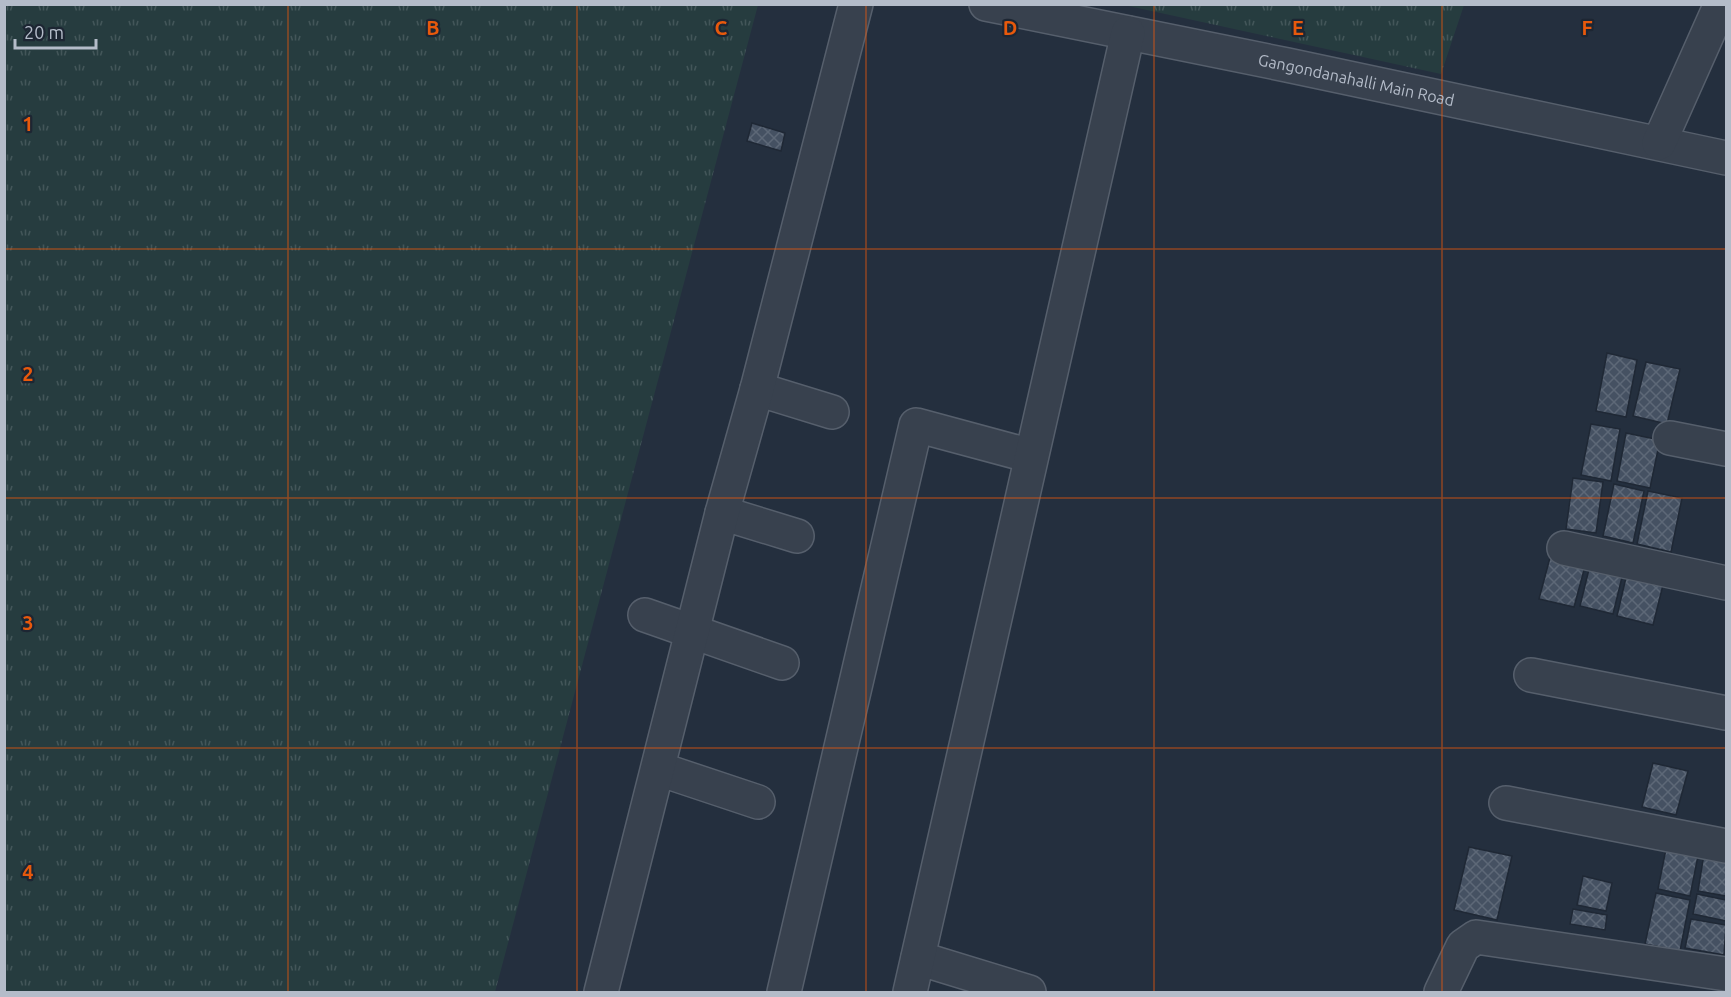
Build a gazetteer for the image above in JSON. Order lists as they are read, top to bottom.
{
  "streets": {
    "street": ["Gangondanahalli Main Road"]
  },
  "scale_bar": "20 m",
  "grid": {
    "columns": [
      "B",
      "C",
      "D",
      "E",
      "F"
    ],
    "rows": [
      "1",
      "2",
      "3",
      "4"
    ]
  }
}
